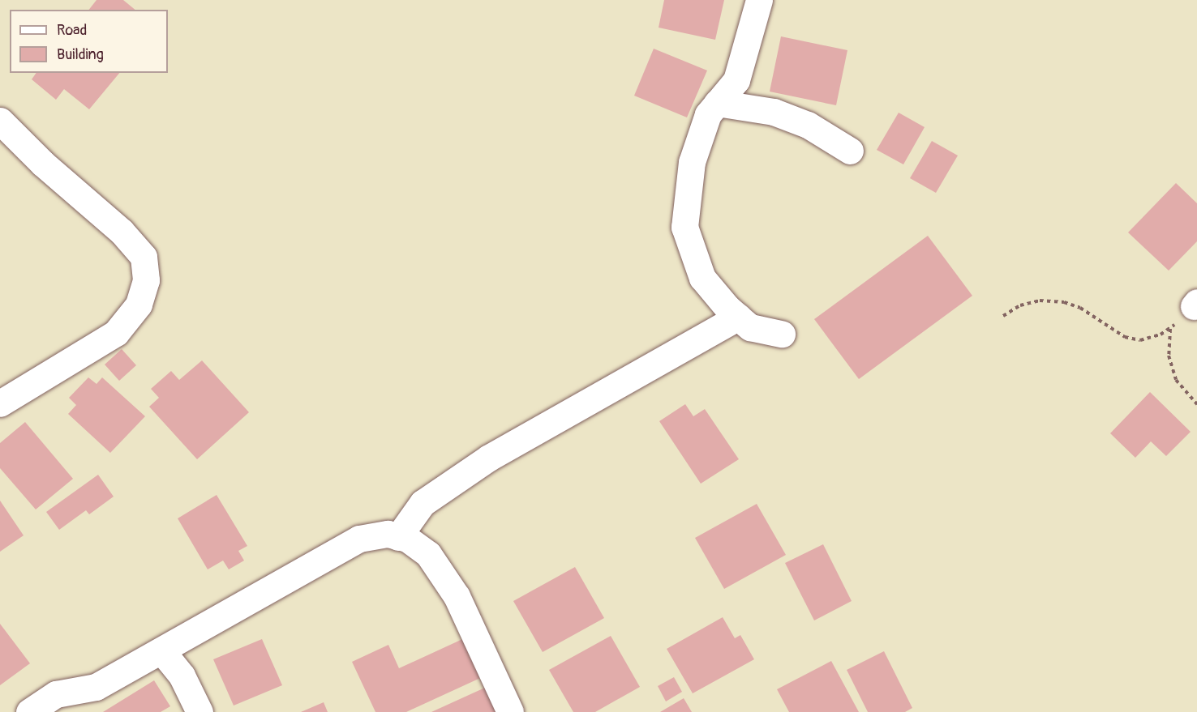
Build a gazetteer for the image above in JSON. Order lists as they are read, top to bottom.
{
  "legend": ["Road", "Building"]
}
